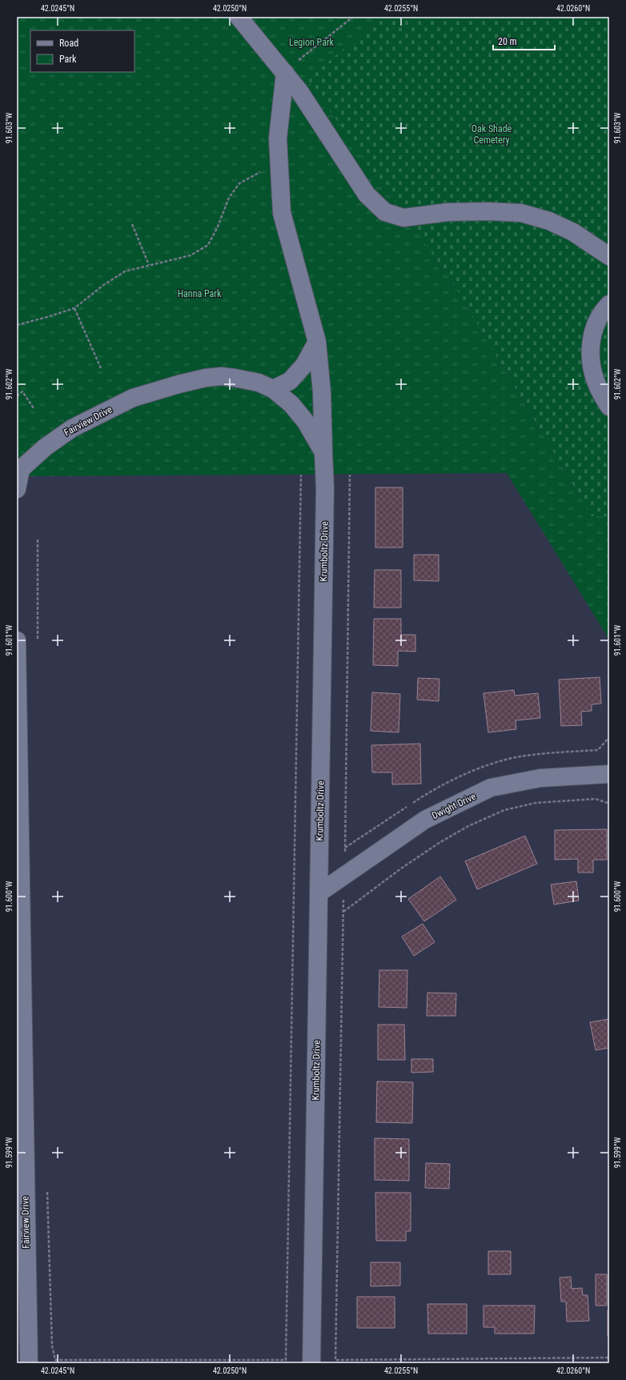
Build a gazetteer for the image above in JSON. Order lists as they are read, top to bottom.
{
  "streets": {
    "street": ["Fairview Drive", "Krumboltz Drive", "Dwight Drive"]
  },
  "crossings": [
    ["Fairview Drive", "Krumboltz Drive"],
    ["Krumboltz Drive", "Dwight Drive"]
  ],
  "parks": ["Legion Park", "Oak Shade Cemetery", "Hanna Park"],
  "legend": ["Road", "Park"],
  "scale_bar": "20 m",
  "coordinates": [
    "42.0245°N",
    "42.0250°N",
    "42.0255°N",
    "42.0260°N",
    "91.603°W",
    "91.602°W",
    "91.601°W",
    "91.600°W",
    "91.599°W"
  ]
}
